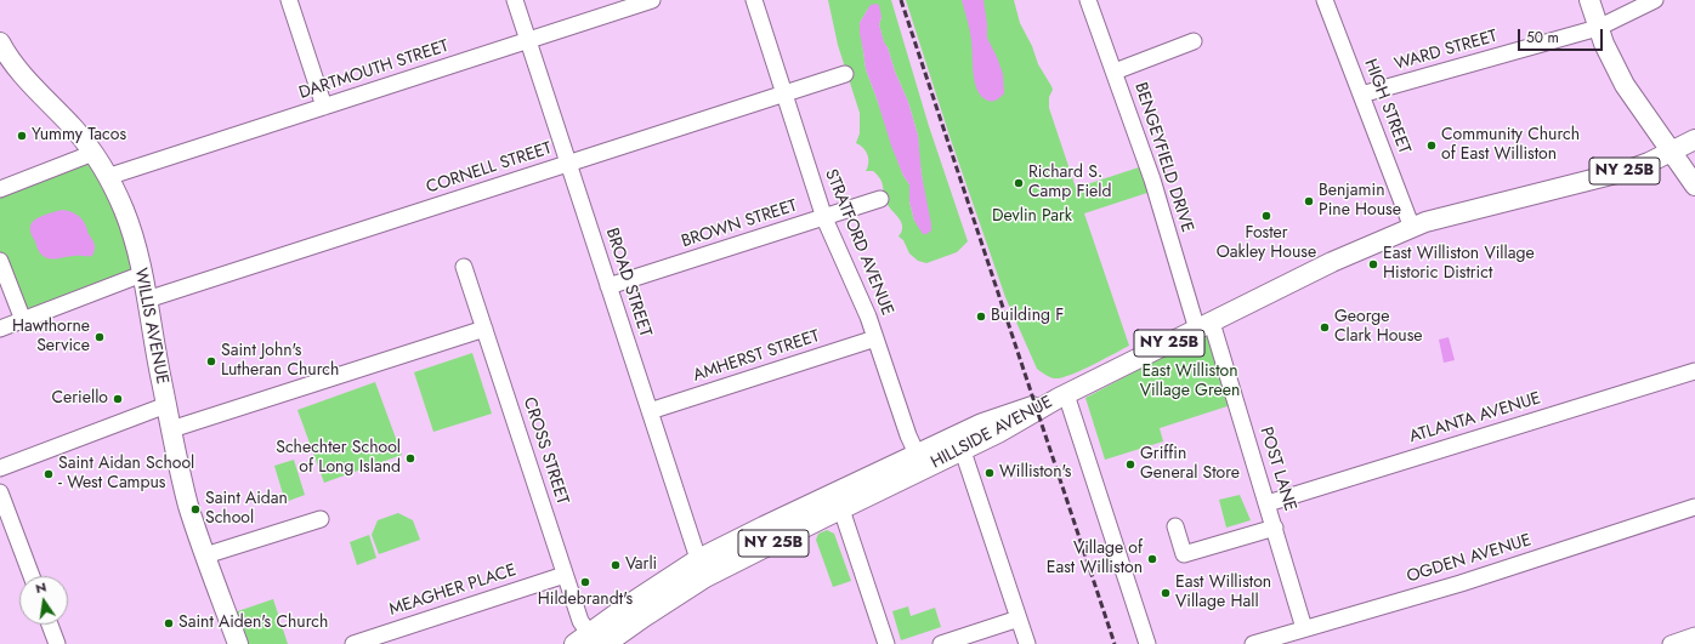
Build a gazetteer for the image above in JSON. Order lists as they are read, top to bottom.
{
  "streets": {
    "main road": ["NY 25B", "WILLIS AVENUE", "HILLSIDE AVENUE"],
    "street": [
      "WARD STREET",
      "DARTMOUTH STREET",
      "HIGH STREET",
      "BENGEYFIELD DRIVE",
      "CORNELL STREET",
      "BROWN STREET",
      "STRATFORD AVENUE",
      "BROAD STREET",
      "AMHERST STREET",
      "ATLANTA AVENUE",
      "CROSS STREET",
      "POST LANE",
      "OGDEN AVENUE",
      "MEAGHER PLACE"
    ]
  },
  "crossings": [
    ["WARD STREET", "HIGH STREET"],
    ["DARTMOUTH STREET", "BROAD STREET"],
    ["DARTMOUTH STREET", "WILLIS AVENUE"],
    ["HIGH STREET", "NY 25B"],
    ["BENGEYFIELD DRIVE", "NY 25B"],
    ["BENGEYFIELD DRIVE", "POST LANE"],
    ["CORNELL STREET", "STRATFORD AVENUE"],
    ["CORNELL STREET", "BROAD STREET"],
    ["CORNELL STREET", "WILLIS AVENUE"],
    ["NY 25B", "HILLSIDE AVENUE"],
    ["NY 25B", "POST LANE"],
    ["BROWN STREET", "STRATFORD AVENUE"],
    ["BROWN STREET", "BROAD STREET"],
    ["STRATFORD AVENUE", "AMHERST STREET"],
    ["STRATFORD AVENUE", "HILLSIDE AVENUE"],
    ["BROAD STREET", "AMHERST STREET"],
    ["BROAD STREET", "HILLSIDE AVENUE"],
    ["ATLANTA AVENUE", "POST LANE"],
    ["HILLSIDE AVENUE", "CROSS STREET"],
    ["CROSS STREET", "MEAGHER PLACE"],
    ["POST LANE", "OGDEN AVENUE"]
  ],
  "parks": ["Devlin Park", "East Williston Village Green"],
  "places": [
    "Yummy Tacos",
    "Community Church of East Williston",
    "Richard S. Camp Field",
    "Benjamin Pine House",
    "Foster Oakley House",
    "East Williston Village Historic District",
    "Building F",
    "George Clark House",
    "Hawthorne Service",
    "Saint John's Lutheran Church",
    "Ceriello",
    "Schechter School of Long Island",
    "Griffin General Store",
    "Williston's",
    "Saint Aidan School - West Campus",
    "Saint Aidan School",
    "Village of East Williston",
    "Varli",
    "Hildebrandt's",
    "East Williston Village Hall",
    "Saint Aiden's Church"
  ],
  "scale_bar": "50 m",
  "north": "top"
}
